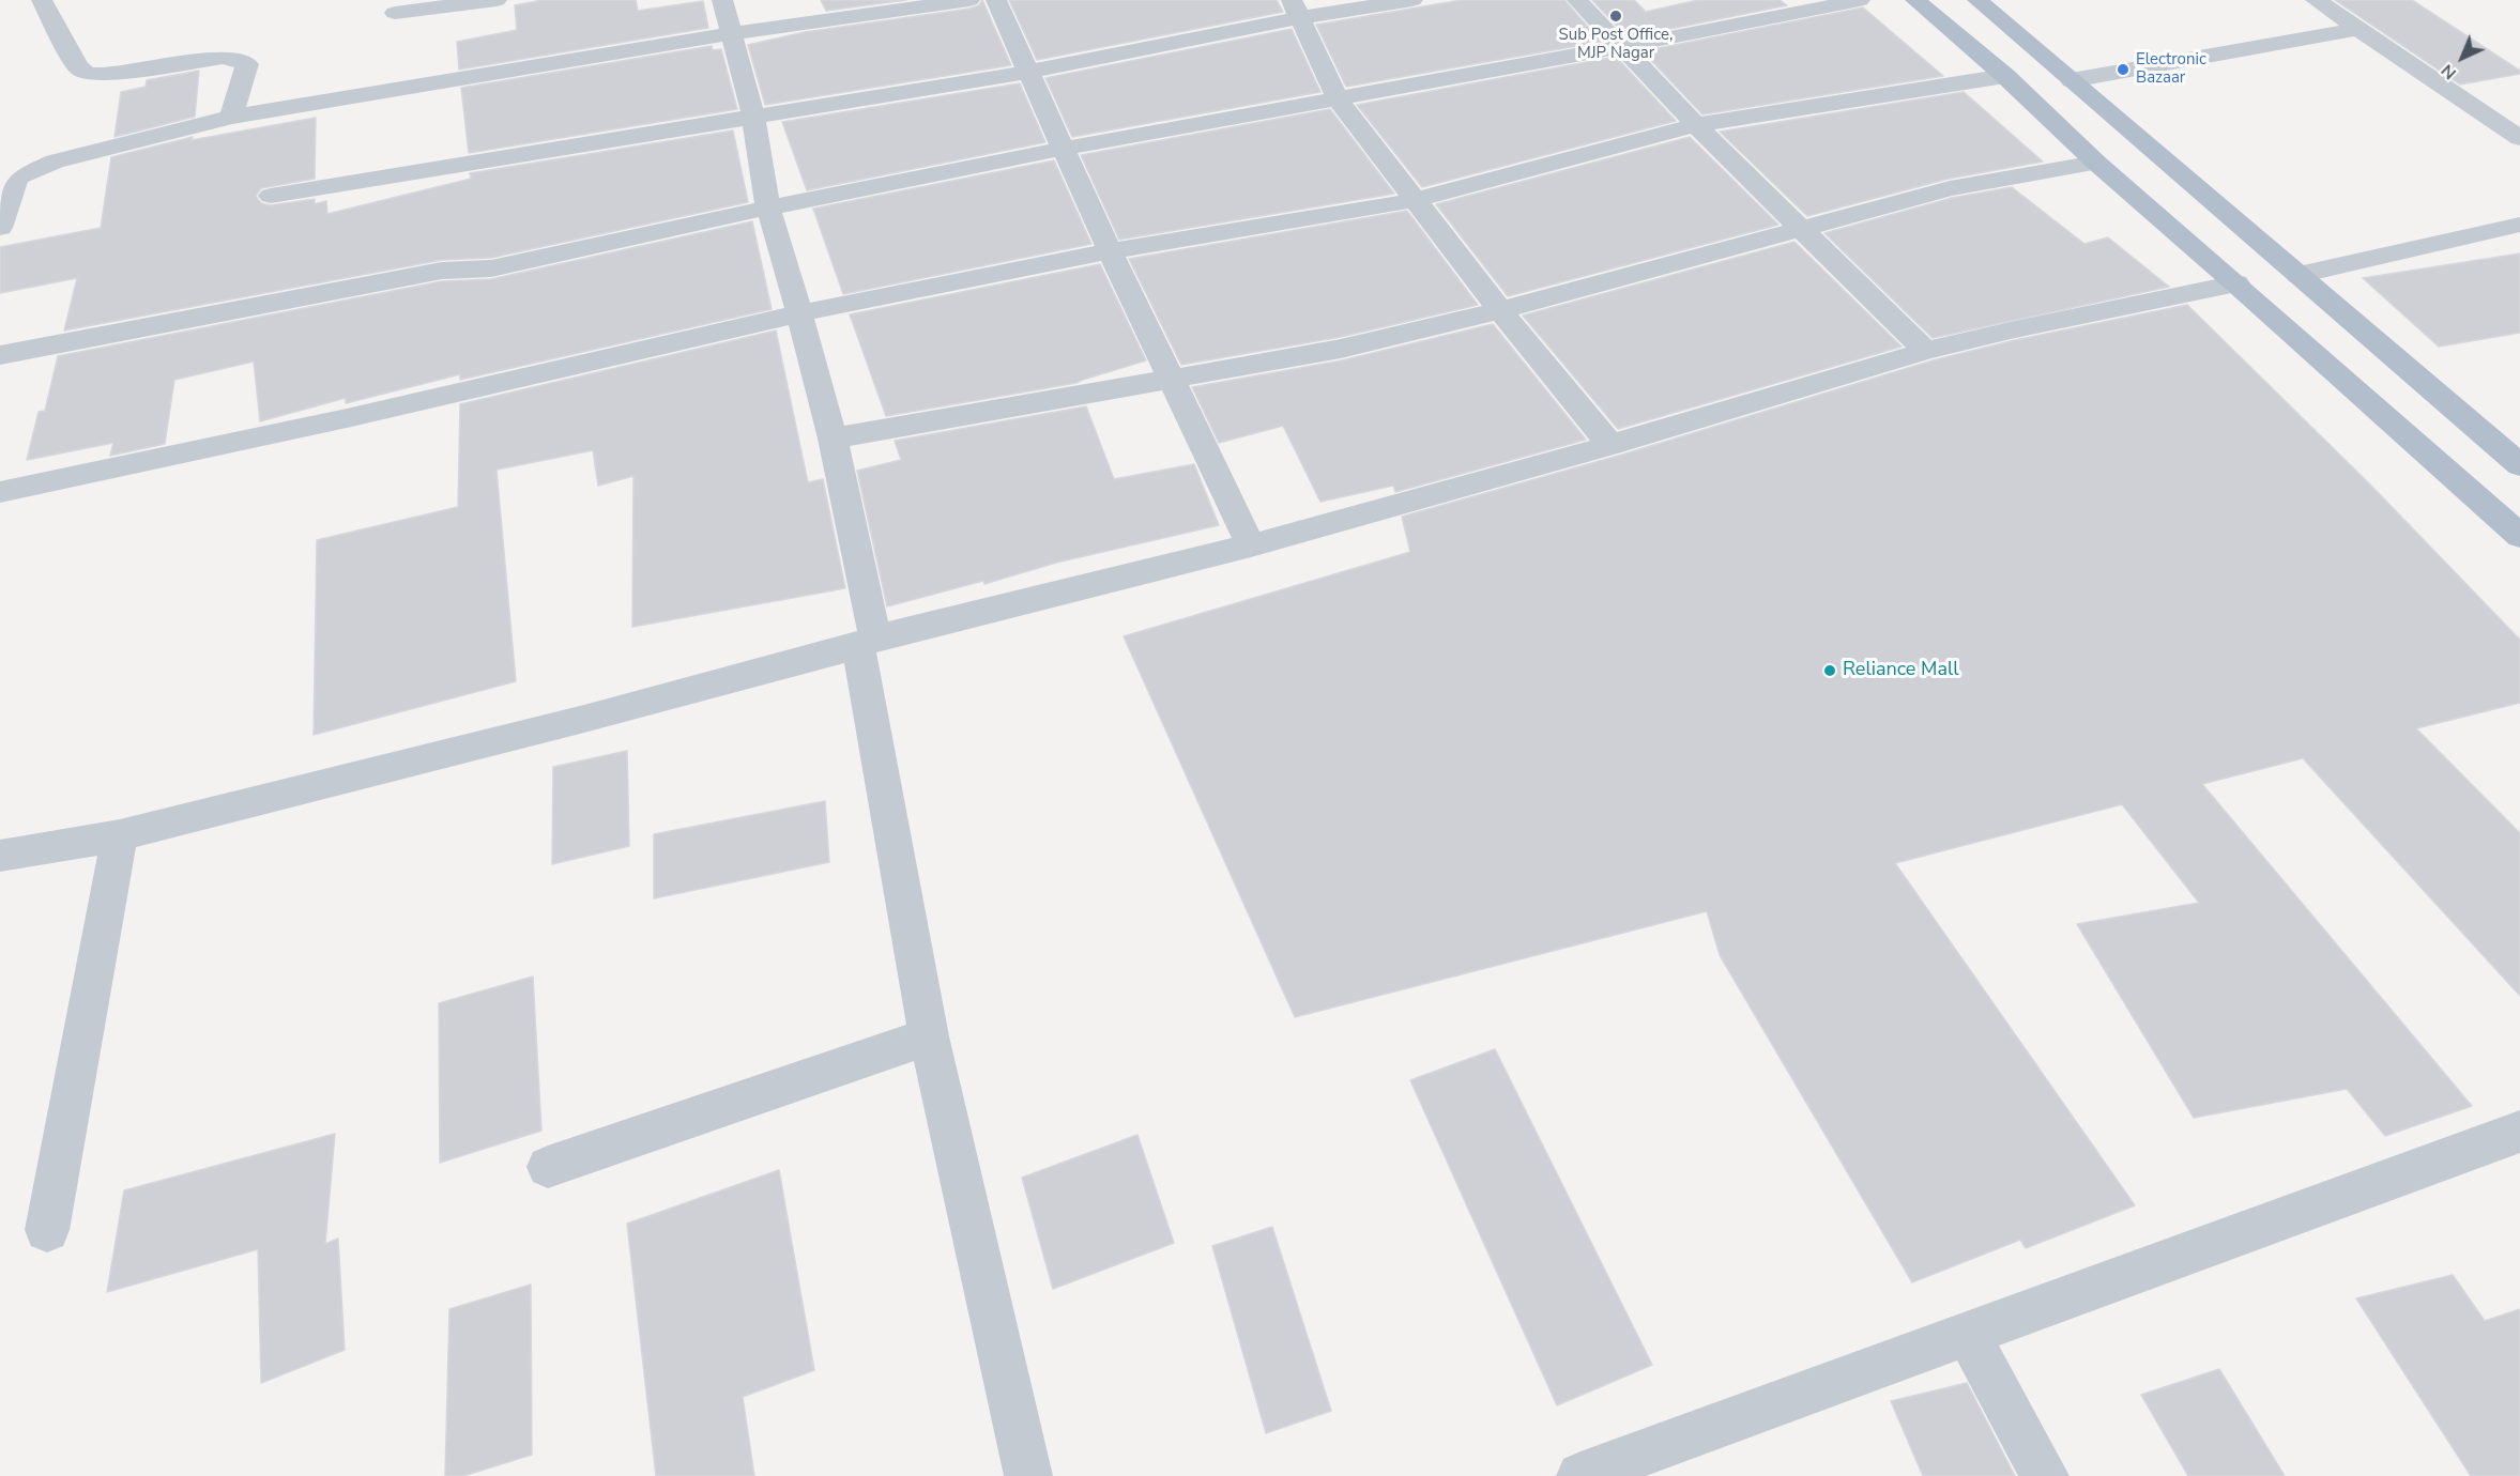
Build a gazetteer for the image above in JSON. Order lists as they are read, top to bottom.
{
  "places": ["Sub Post Office, MJP Nagar", "Electronic Bazaar", "Reliance Mall"],
  "north": "bottom left"
}
